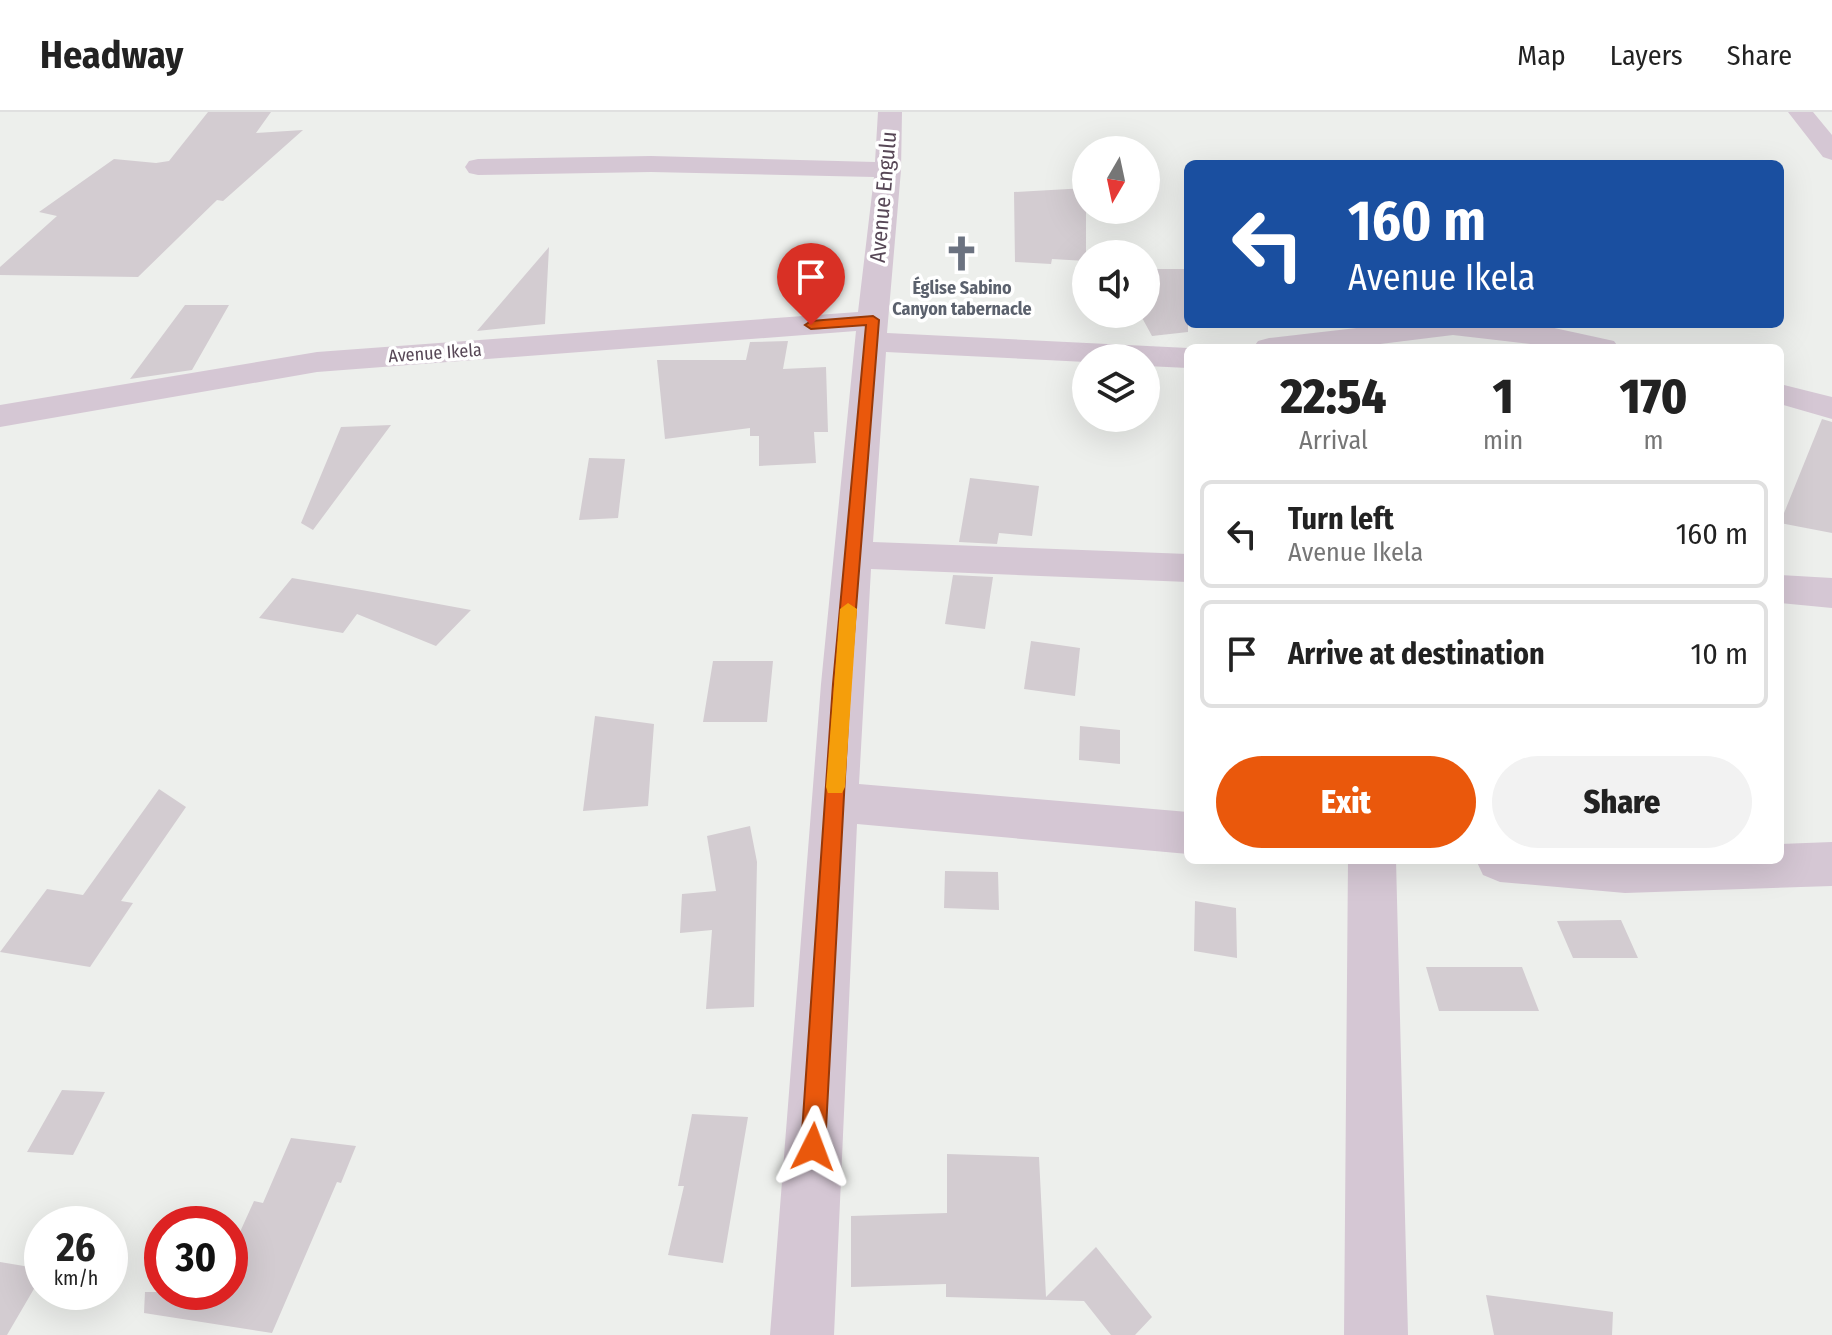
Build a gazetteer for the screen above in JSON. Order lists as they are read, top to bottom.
{
  "streets": {
    "street": ["Avenue Engulu", "Avenue Ikela"]
  },
  "crossings": [
    ["Avenue Engulu", "Avenue Ikela"]
  ],
  "places": {
    "church": ["Église Sabino Canyon tabernacle"]
  },
  "north": "bottom",
  "page": {
    "header": "Headway",
    "nav": ["Map", "Layers", "Share"],
    "turn": ["160 m", "Avenue Ikela"],
    "eta": [
      "22:54",
      "Arrival",
      "1",
      "min",
      "170",
      "m"
    ],
    "list": [
      {
        "name": "Turn left",
        "note": "Avenue Ikela",
        "value": "160 m"
      },
      {
        "name": "Arrive at destination",
        "value": "10 m"
      }
    ],
    "buttons": ["Exit", "Share"],
    "speed": "26 km/h",
    "limit": "30"
  }
}
